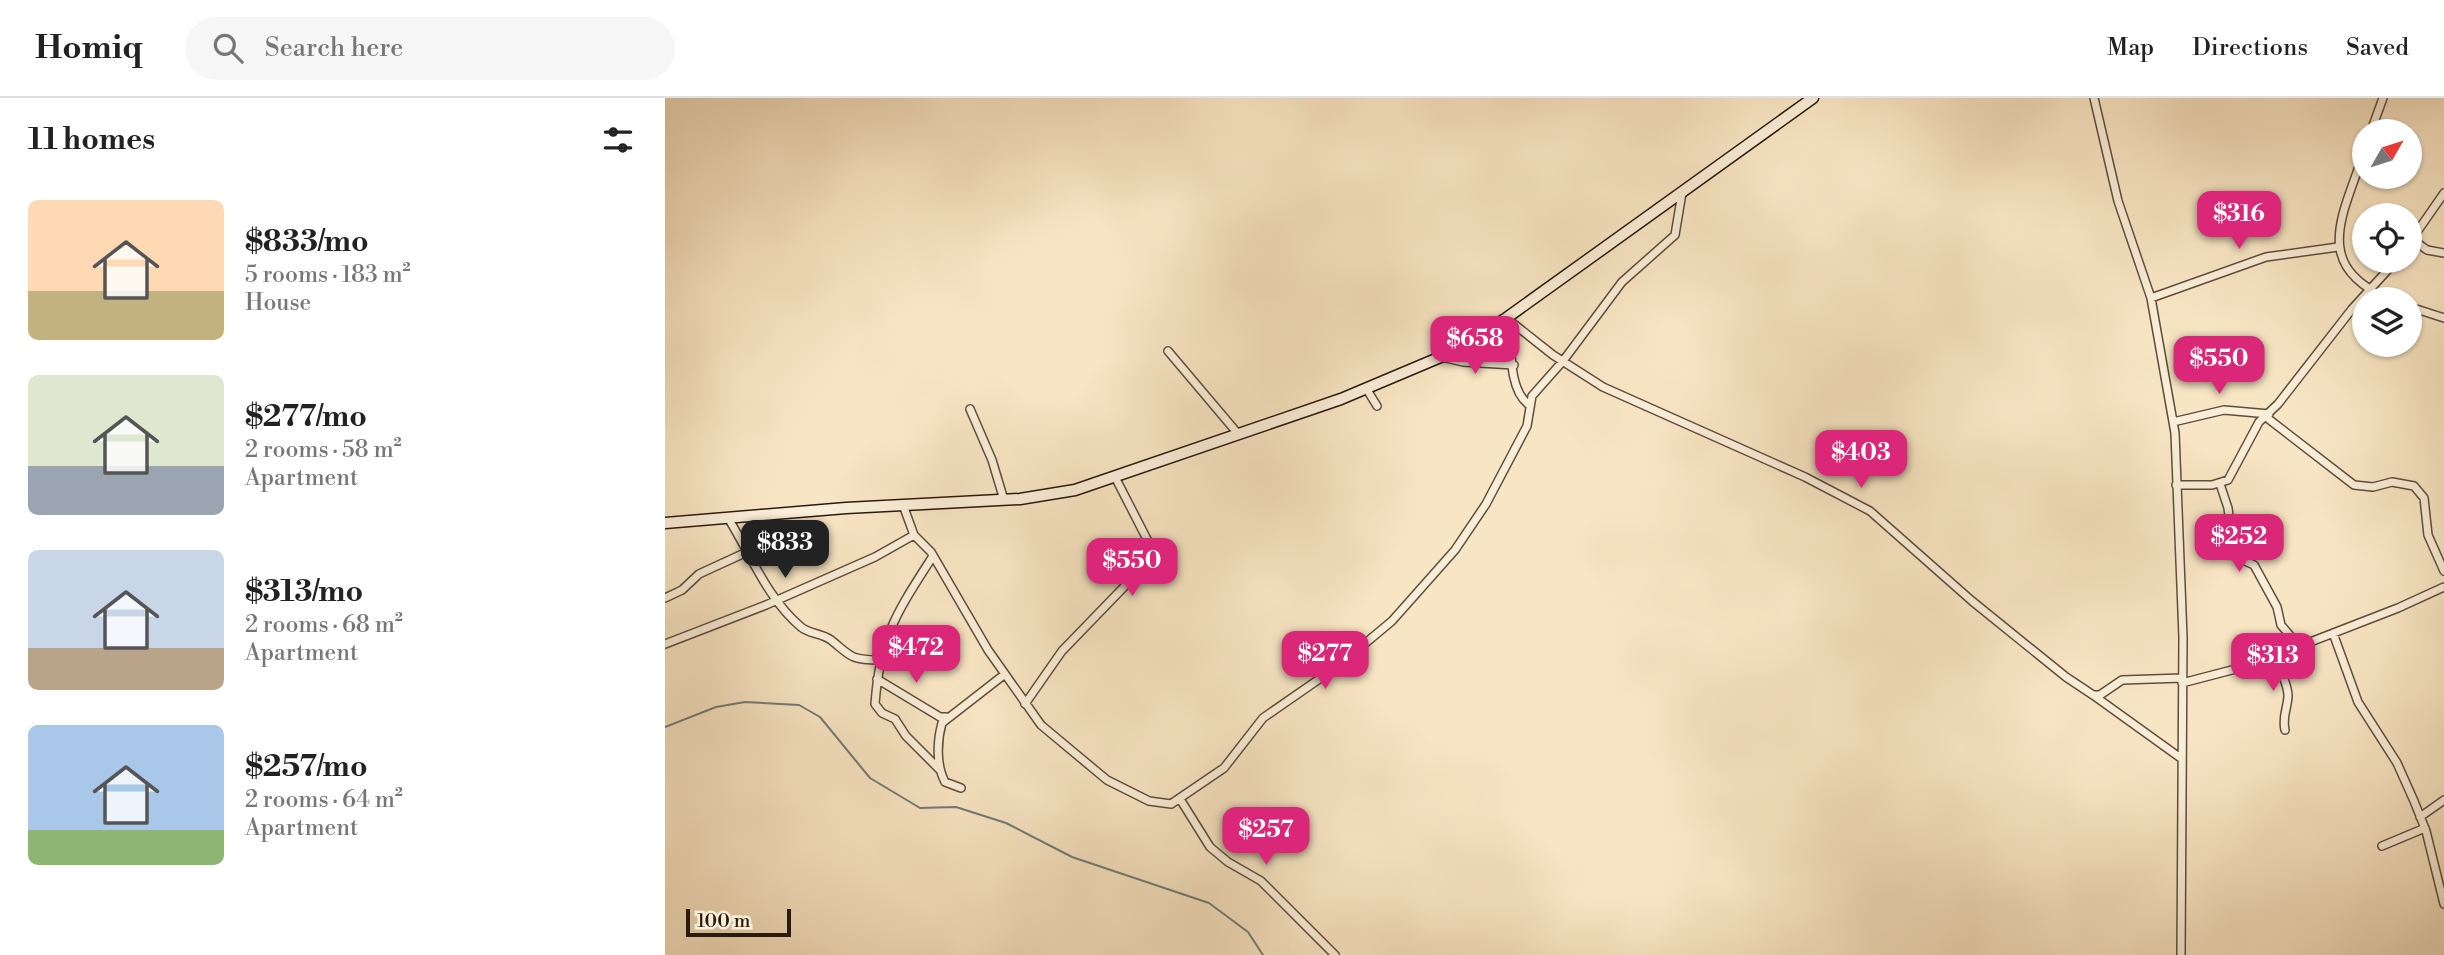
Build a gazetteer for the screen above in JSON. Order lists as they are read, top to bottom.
{
  "scale_bar": "100 m",
  "north": "top right",
  "page": {
    "header": "Homiq",
    "search": "Search here",
    "nav": ["Map", "Directions", "Saved"],
    "heading": "11 homes",
    "list": [
      {
        "name": "$833/mo",
        "note": "5 rooms · 183 m² · House"
      },
      {
        "name": "$277/mo",
        "note": "2 rooms · 58 m² · Apartment"
      },
      {
        "name": "$313/mo",
        "note": "2 rooms · 68 m² · Apartment"
      },
      {
        "name": "$257/mo",
        "note": "2 rooms · 64 m² · Apartment"
      }
    ],
    "price": [
      "$316",
      "$658",
      "$550",
      "$403",
      "$252",
      "$833",
      "$550",
      "$472",
      "$277",
      "$313",
      "$257"
    ],
    "scale": "100 m"
  }
}
